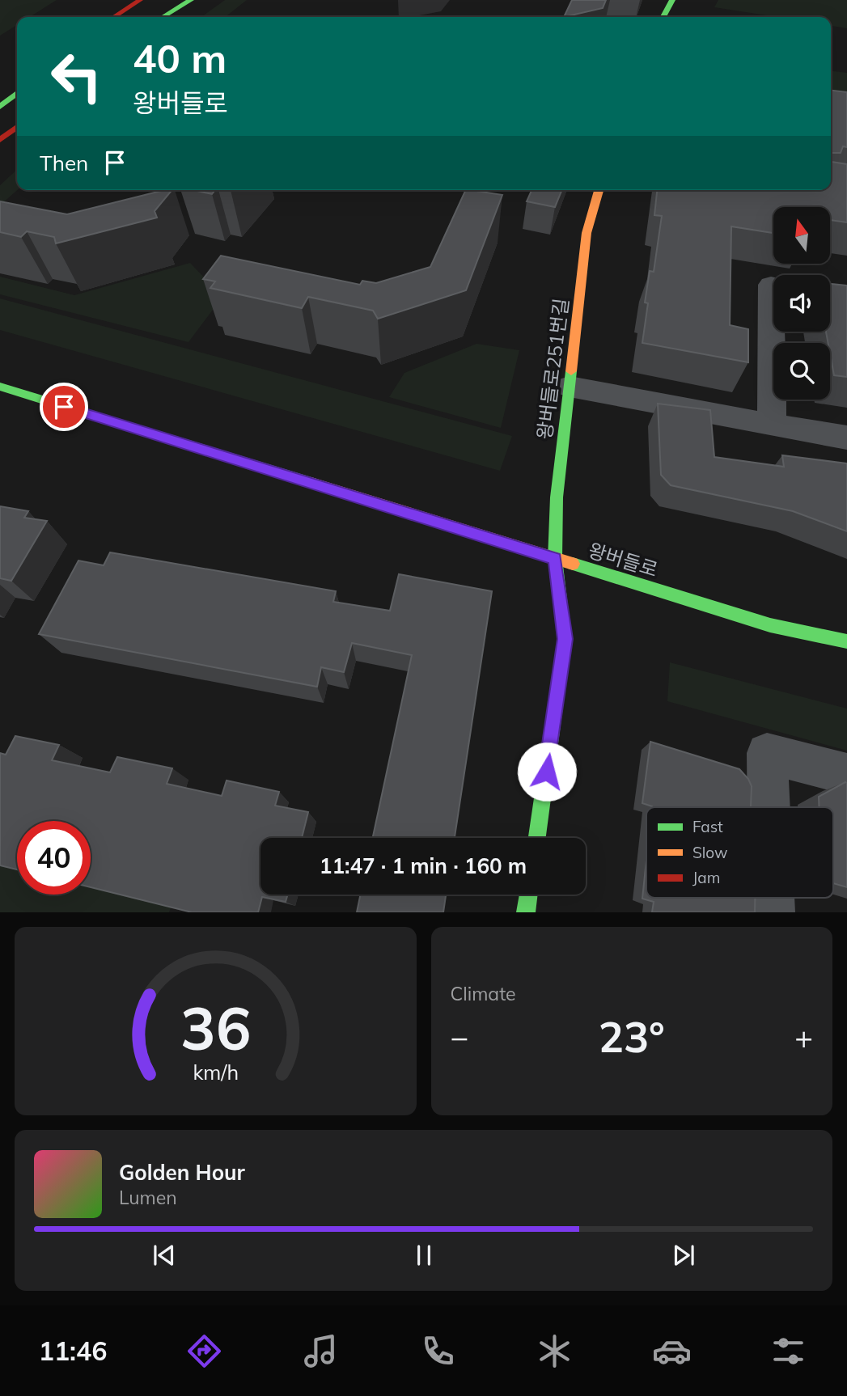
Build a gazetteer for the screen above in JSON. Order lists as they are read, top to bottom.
{
  "streets": {
    "main road": ["왕버들로251번길", "왕버들로"]
  },
  "crossings": [
    ["왕버들로251번길", "왕버들로"]
  ],
  "legend": ["Fast", "Slow", "Jam"],
  "north": "top",
  "page": {
    "turn": ["40 m", "왕버들로"],
    "then": "Then",
    "limit": "40",
    "trip": "11:47 · 1 min · 160 m",
    "tile": "Climate",
    "heat": ["−", "23°", "+"],
    "song": ["Golden Hour", "Lumen"],
    "tabs": "11:46",
    "gauge": ["36", "km/h"]
  }
}
